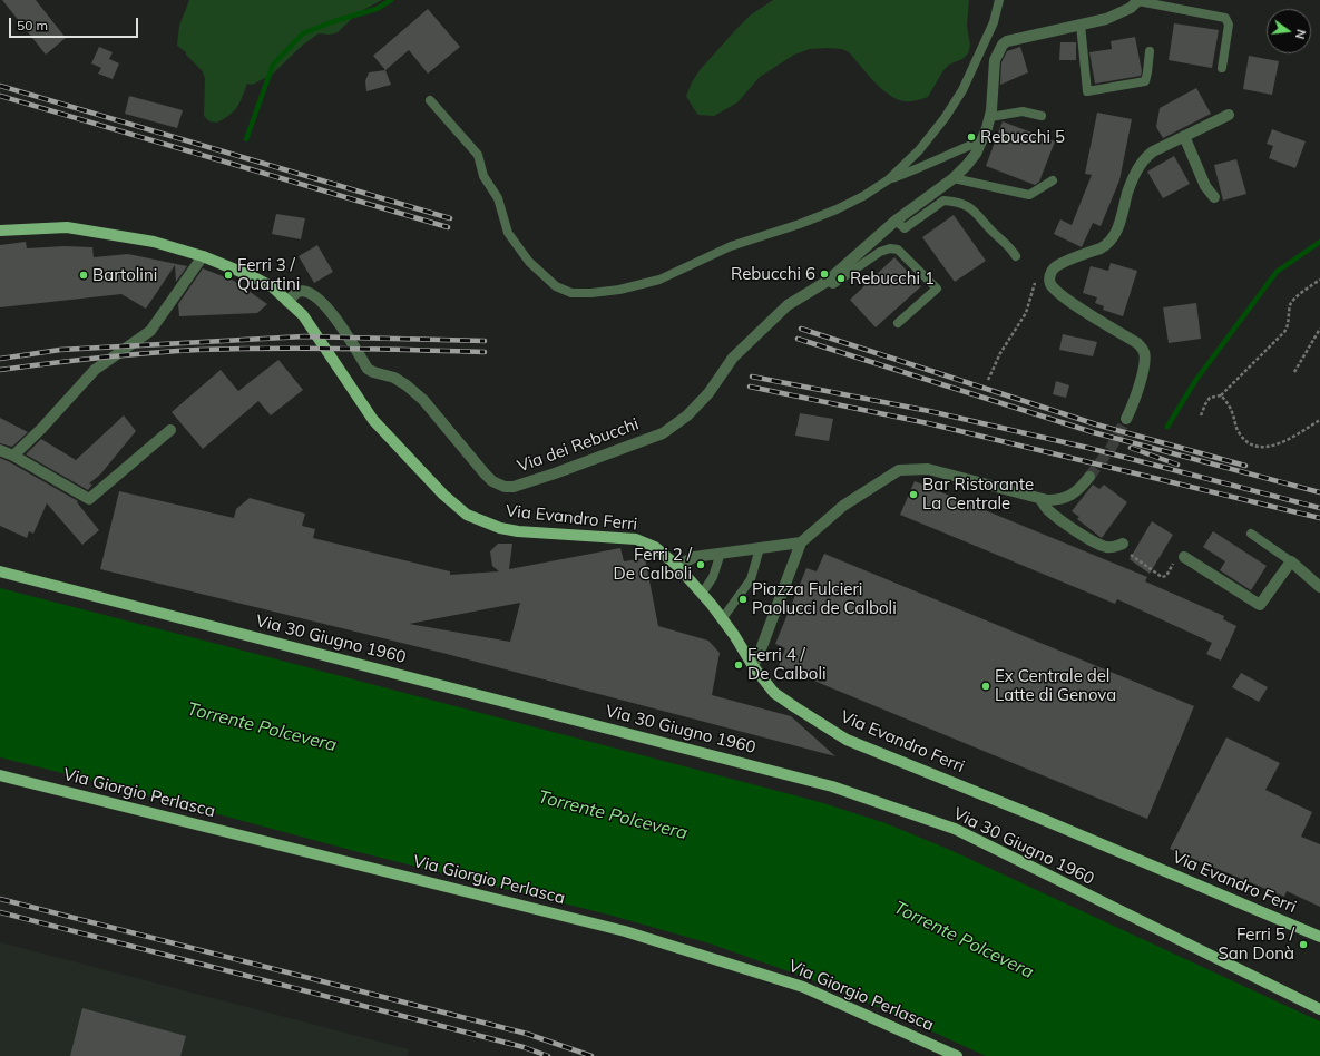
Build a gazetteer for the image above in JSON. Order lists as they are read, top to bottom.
{
  "streets": {
    "main road": ["Via Evandro Ferri", "Via 30 Giugno 1960", "Via Giorgio Perlasca"],
    "street": ["Via dei Rebucchi"]
  },
  "crossings": [
    ["Via dei Rebucchi", "Via Evandro Ferri"]
  ],
  "water": ["Torrente Polcevera"],
  "places": [
    "Rebucchi 5",
    "Rebucchi 6",
    "Bartolini",
    "Ferri 3 / Quartini",
    "Rebucchi 1",
    "Bar Ristorante La Centrale",
    "Ferri 2 / De Calboli",
    "Piazza Fulcieri Paolucci de Calboli",
    "Ferri 4 / De Calboli",
    "Ex Centrale del Latte di Genova",
    "Ferri 5 / San Donà"
  ],
  "scale_bar": "50 m",
  "north": "right"
}
